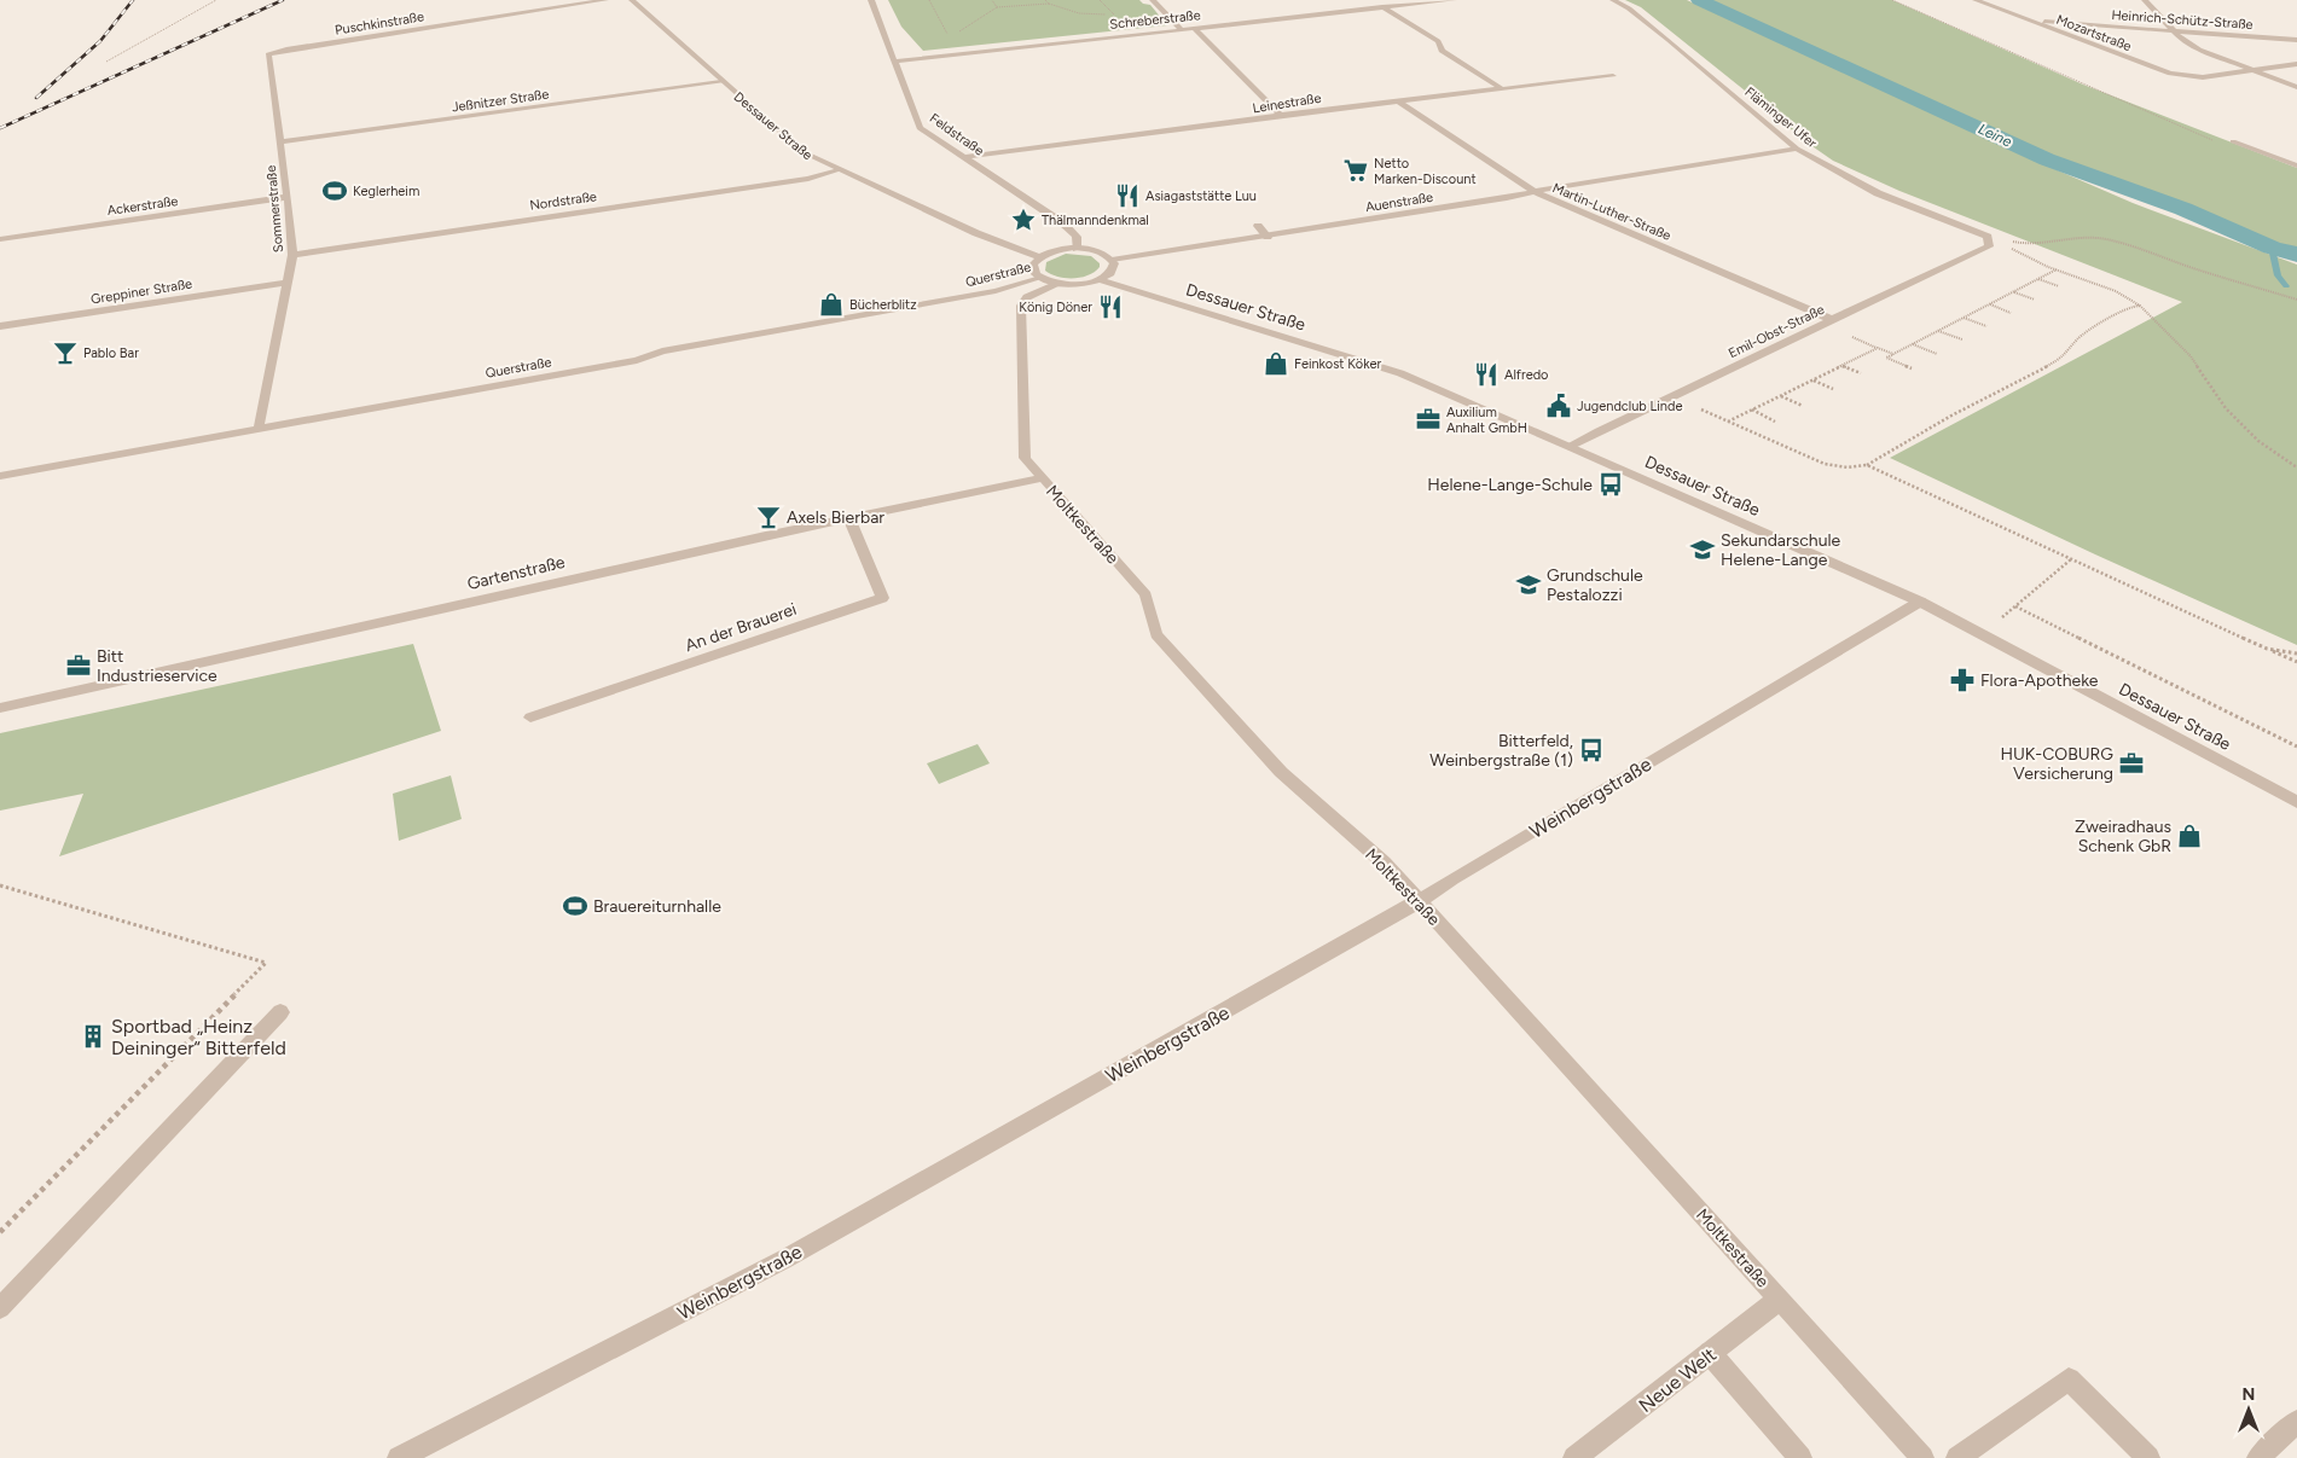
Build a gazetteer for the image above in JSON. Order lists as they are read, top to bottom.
{
  "streets": {
    "street": [
      "Schreberstraße",
      "Heinrich-Schütz-Straße",
      "Puschkinstraße",
      "Mozartstraße",
      "Jeßnitzer Straße",
      "Leinestraße",
      "Fläminger Ufer",
      "Dessauer Straße",
      "Feldstraße",
      "Nordstraße",
      "Auenstraße",
      "Ackerstraße",
      "Sommerstraße",
      "Martin-Luther-Straße",
      "Querstraße",
      "Greppiner Straße",
      "Emil-Obst-Straße",
      "Moltkestraße",
      "Gartenstraße",
      "An der Brauerei",
      "Weinbergstraße",
      "Neue Welt"
    ]
  },
  "crossings": [
    ["Schreberstraße", "Feldstraße"],
    ["Heinrich-Schütz-Straße", "Mozartstraße"],
    ["Puschkinstraße", "Sommerstraße"],
    ["Jeßnitzer Straße", "Dessauer Straße"],
    ["Jeßnitzer Straße", "Sommerstraße"],
    ["Leinestraße", "Feldstraße"],
    ["Leinestraße", "Martin-Luther-Straße"],
    ["Fläminger Ufer", "Auenstraße"],
    ["Fläminger Ufer", "Emil-Obst-Straße"],
    ["Dessauer Straße", "Nordstraße"],
    ["Dessauer Straße", "Querstraße"],
    ["Dessauer Straße", "Emil-Obst-Straße"],
    ["Dessauer Straße", "Moltkestraße"],
    ["Dessauer Straße", "Weinbergstraße"],
    ["Nordstraße", "Sommerstraße"],
    ["Auenstraße", "Martin-Luther-Straße"],
    ["Ackerstraße", "Sommerstraße"],
    ["Sommerstraße", "Querstraße"],
    ["Sommerstraße", "Greppiner Straße"],
    ["Martin-Luther-Straße", "Emil-Obst-Straße"],
    ["Moltkestraße", "Gartenstraße"],
    ["Moltkestraße", "Weinbergstraße"],
    ["Moltkestraße", "Neue Welt"],
    ["Gartenstraße", "An der Brauerei"]
  ],
  "water": ["Leine"],
  "places": {
    "supermarket": ["Netto Marken-Discount"],
    "sports": ["Keglerheim", "Brauereiturnhalle"],
    "restaurant": ["Asiagaststätte Luu", "König Döner", "Alfredo"],
    "place": ["Thälmanndenkmal"],
    "shop": ["Bücherblitz", "Feinkost Köker", "Zweiradhaus Schenk GbR"],
    "bar": ["Pablo Bar", "Axels Bierbar"],
    "public building": ["Jugendclub Linde"],
    "office": ["Auxilium Anhalt GmbH", "Bitt Industrieservice", "HUK-COBURG Versicherung"],
    "bus stop": ["Helene-Lange-Schule", "Bitterfeld, Weinbergstraße (1)"],
    "school or university": ["Sekundarschule Helene-Lange", "Grundschule Pestalozzi"],
    "pharmacy": ["Flora-Apotheke"],
    "building": ["Sportbad „Heinz Deininger“ Bitterfeld"]
  },
  "north": "top"
}
